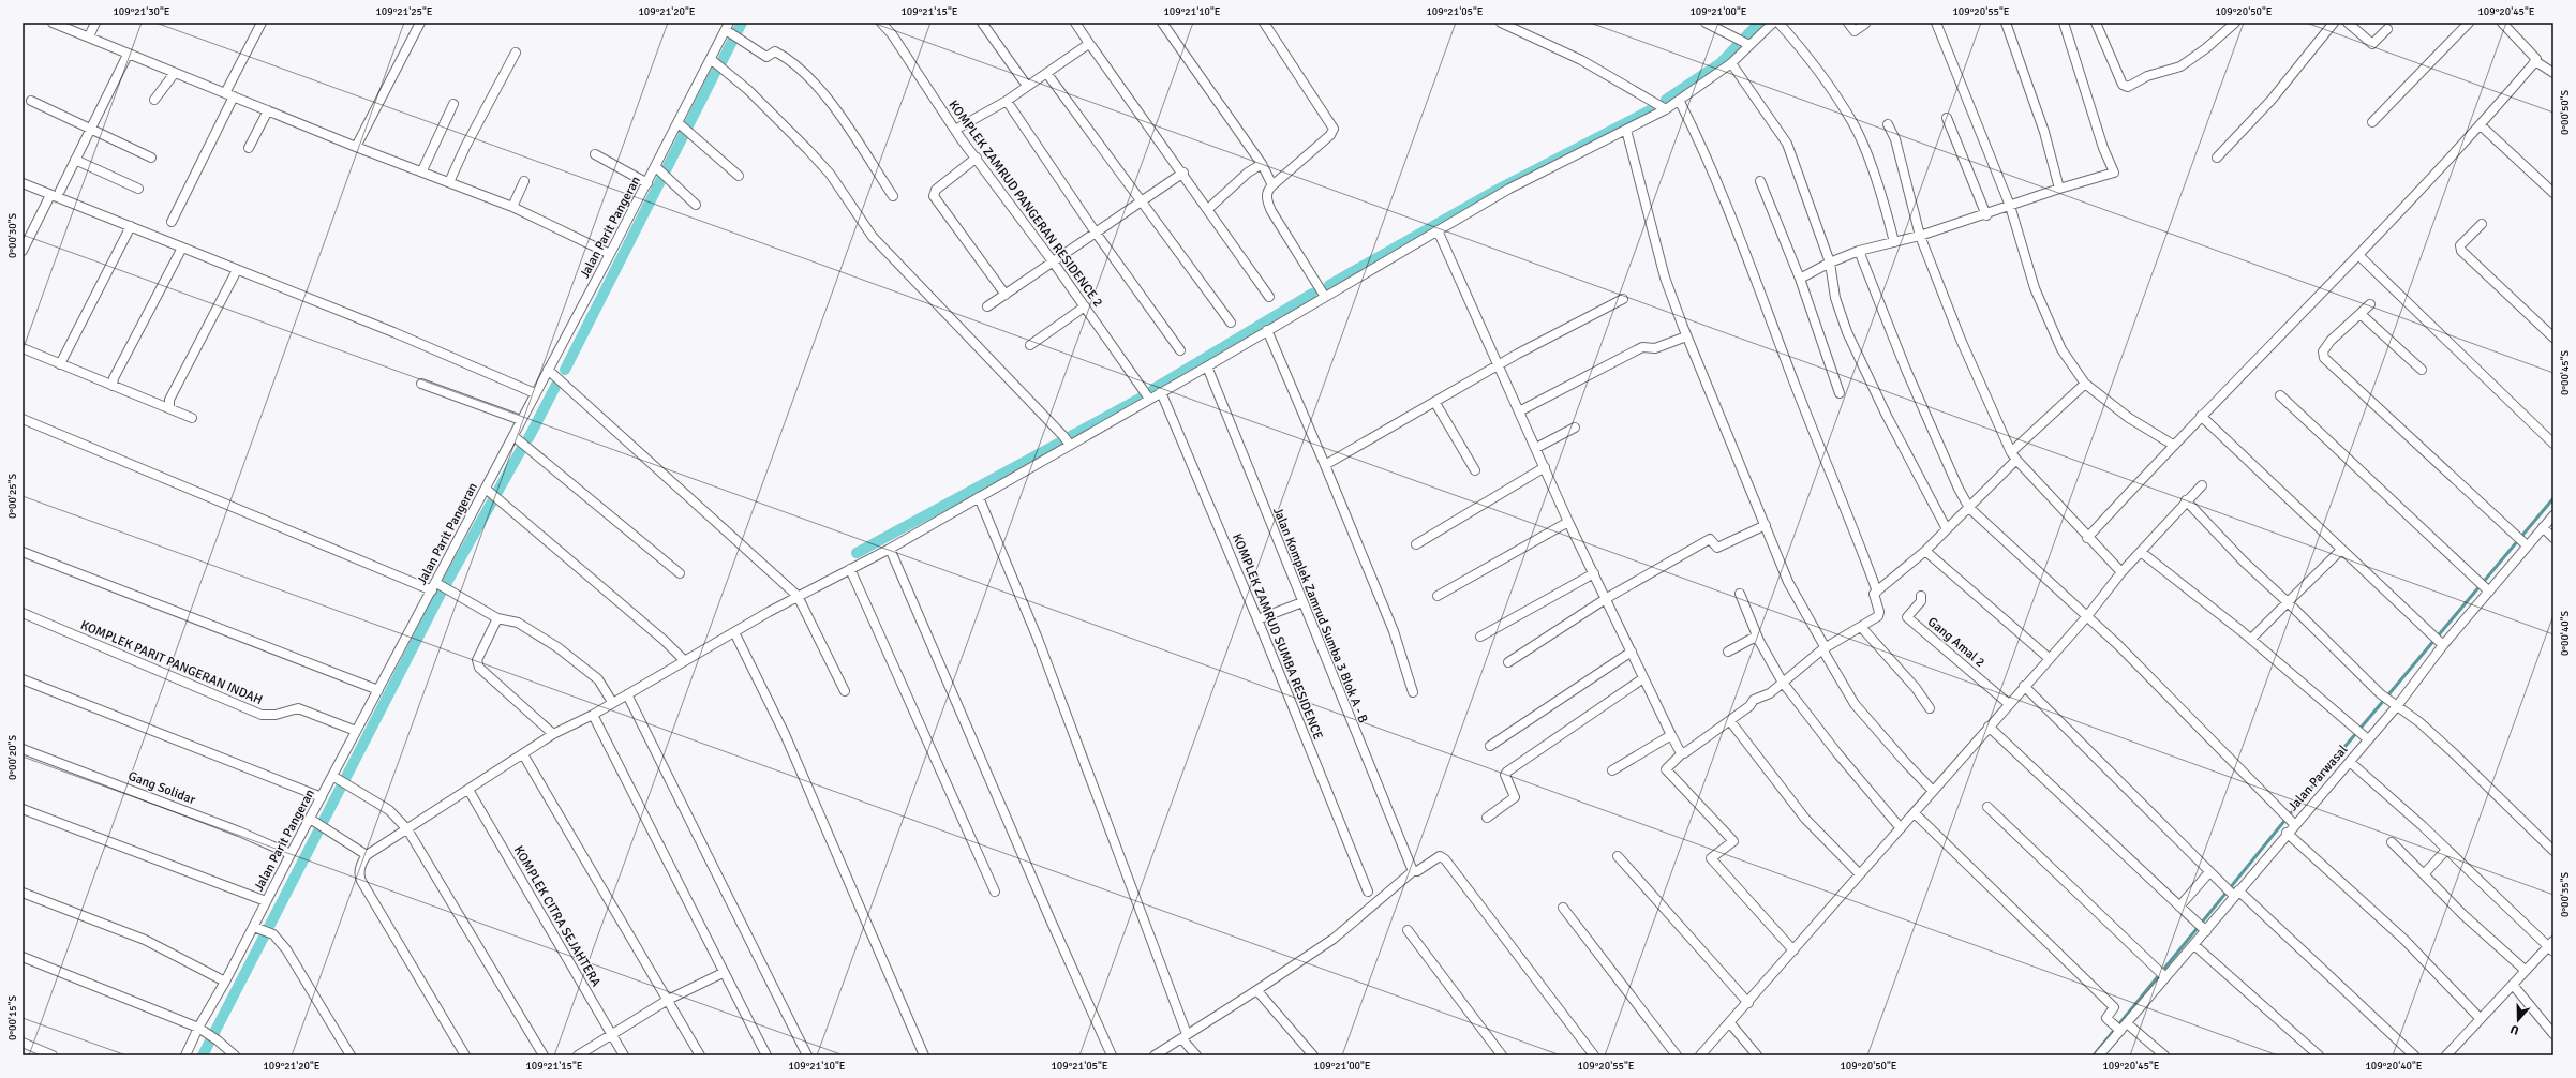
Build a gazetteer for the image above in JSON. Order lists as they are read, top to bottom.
{
  "streets": {
    "street": [
      "KOMPLEK ZAMRUD PANGERAN RESIDENCE 2",
      "Jalan Parit Pangeran",
      "Jalan Komplek Zamrud Sumba 3 Blok A - B",
      "KOMPLEK ZAMRUD SUMBA RESIDENCE",
      "Gang Amal 2",
      "KOMPLEK PARIT PANGERAN INDAH",
      "Jalan Parwasal",
      "Gang Solidar",
      "KOMPLEK CITRA SEJAHTERA"
    ]
  },
  "crossings": [
    ["Jalan Parit Pangeran", "KOMPLEK PARIT PANGERAN INDAH"],
    ["Jalan Parit Pangeran", "Gang Solidar"]
  ],
  "north": "bottom",
  "coordinates": [
    "109°21'30\"E",
    "109°21'25\"E",
    "109°21'20\"E",
    "109°21'15\"E",
    "109°21'10\"E",
    "109°21'05\"E",
    "109°21'00\"E",
    "109°20'55\"E",
    "109°20'50\"E",
    "109°20'45\"E",
    "0°00'50\"S",
    "0°00'30\"S",
    "0°00'45\"S",
    "0°00'25\"S",
    "0°00'40\"S",
    "0°00'20\"S",
    "0°00'35\"S",
    "0°00'15\"S",
    "109°20'40\"E"
  ]
}
